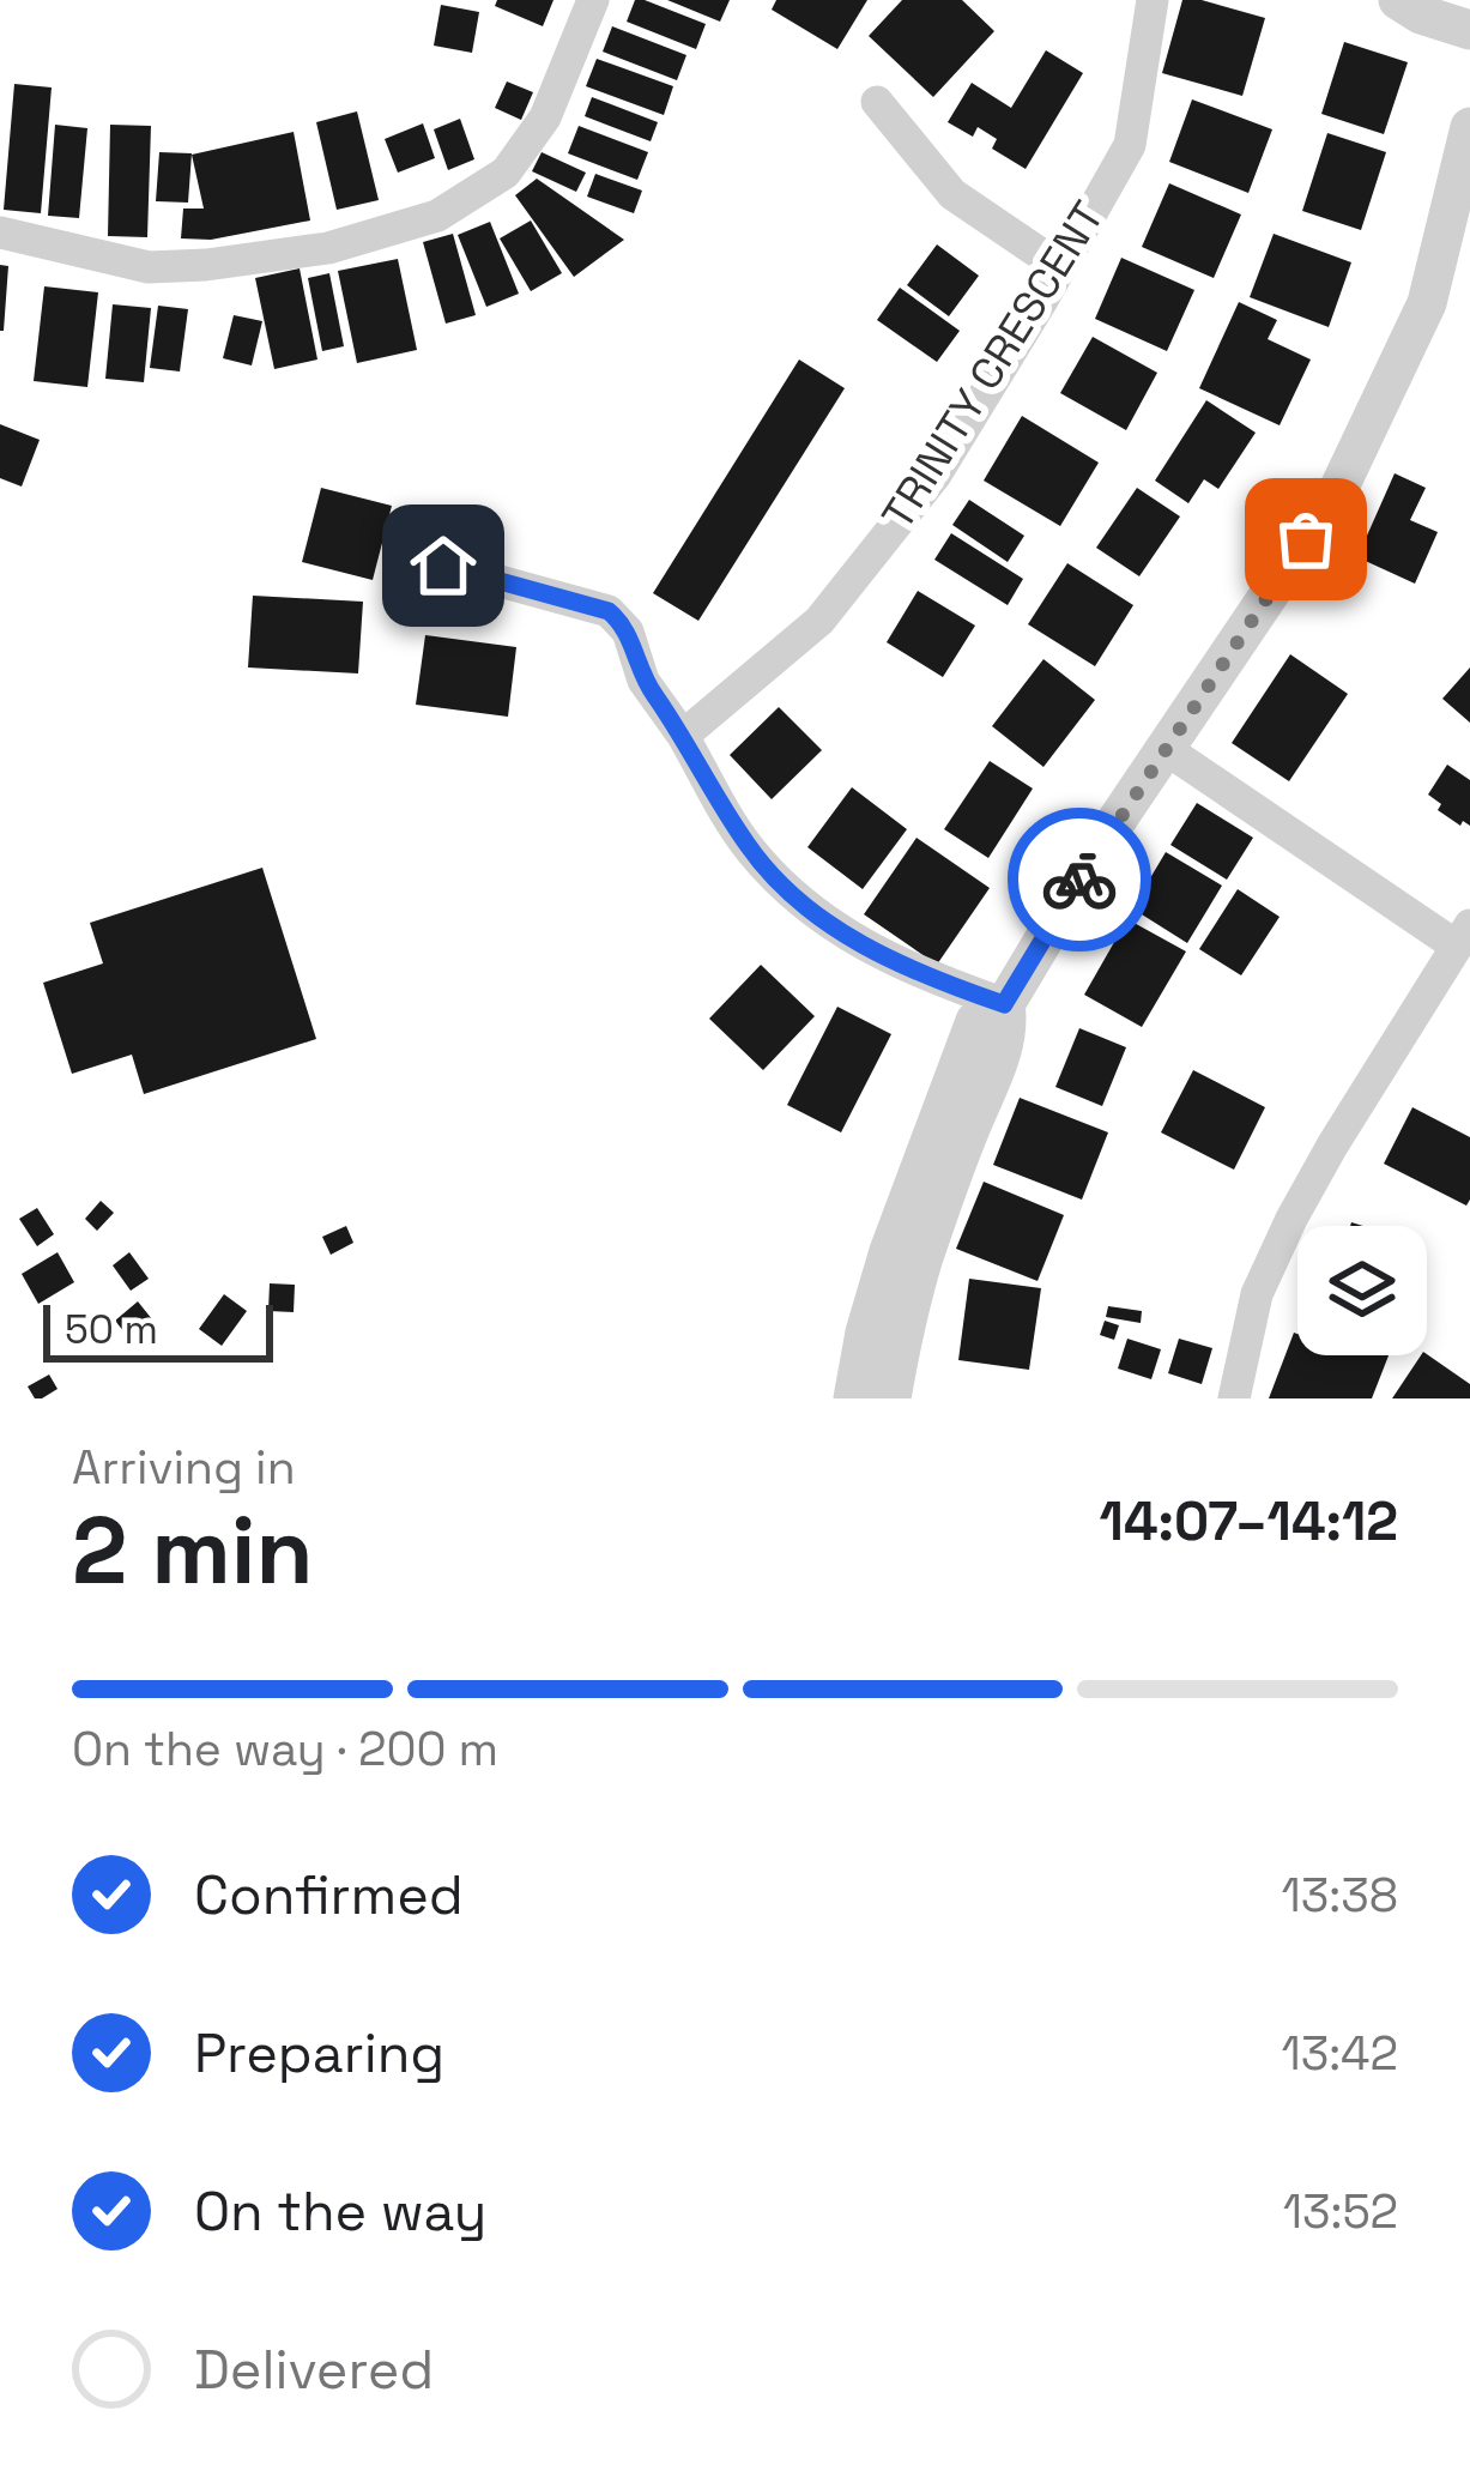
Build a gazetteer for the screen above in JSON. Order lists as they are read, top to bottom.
{
  "streets": {
    "street": ["TRINITY CRESCENT"]
  },
  "scale_bar": "50 m",
  "page": {
    "scale": "50 m",
    "heading": ["2 min", "Arriving in", "14:07–14:12"],
    "bar": "On the way · 200 m",
    "list": [
      ["Confirmed", "13:38"],
      ["Preparing", "13:42"],
      ["On the way", "13:52"],
      "Delivered"
    ]
  }
}
